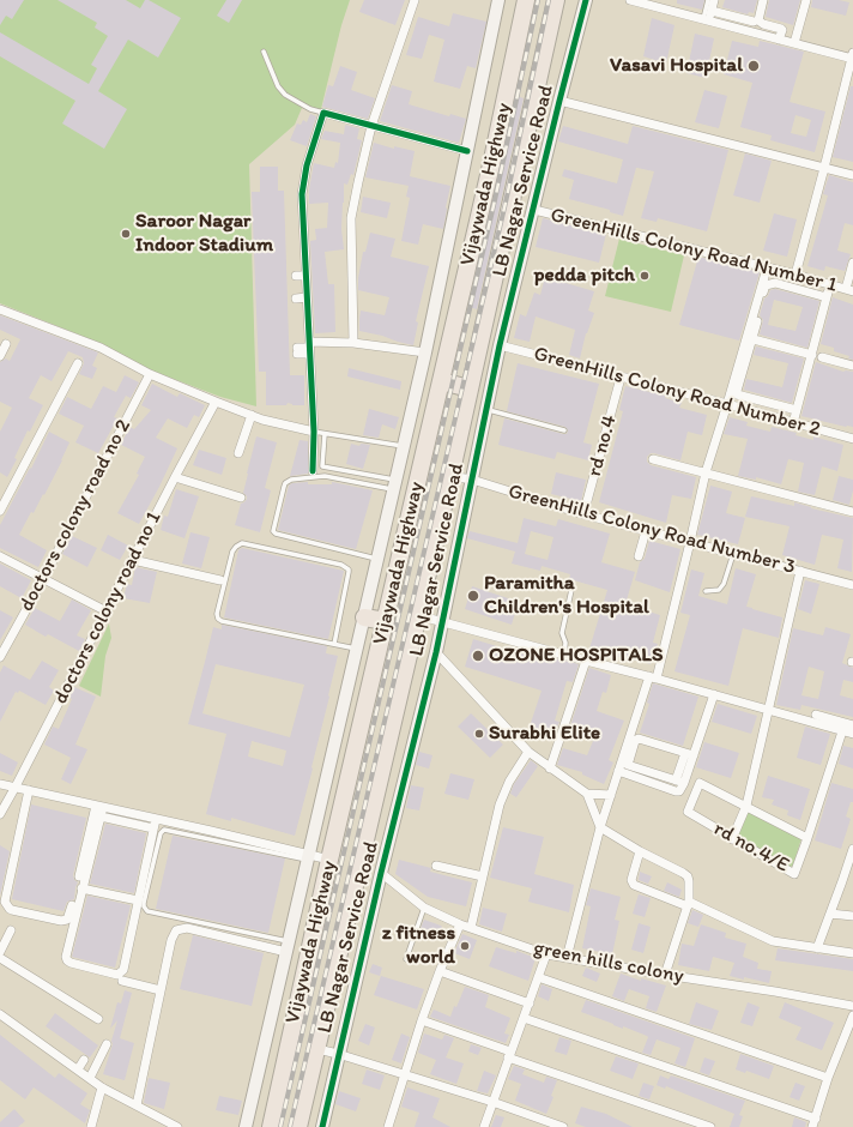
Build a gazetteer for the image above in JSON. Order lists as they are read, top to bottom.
{
  "streets": {
    "highway": ["Vijaywada Highway"],
    "street": [
      "LB Nagar Service Road",
      "GreenHills Colony Road Number 1",
      "GreenHills Colony Road Number 2",
      "rd no.4",
      "doctors colony road no 2",
      "GreenHills Colony Road Number 3",
      "doctors colony road no 1",
      "rd no.4/E",
      "green hills colony"
    ]
  },
  "crossings": [
    ["LB Nagar Service Road", "GreenHills Colony Road Number 1"],
    ["LB Nagar Service Road", "GreenHills Colony Road Number 2"],
    ["LB Nagar Service Road", "GreenHills Colony Road Number 3"],
    ["LB Nagar Service Road", "green hills colony"],
    ["Vijaywada Highway", "GreenHills Colony Road Number 3"],
    ["GreenHills Colony Road Number 2", "rd no.4"],
    ["rd no.4", "GreenHills Colony Road Number 3"]
  ],
  "places": [
    "Vasavi Hospital",
    "Saroor Nagar Indoor Stadium",
    "pedda pitch",
    "Paramitha Children's Hospital",
    "OZONE HOSPITALS",
    "Surabhi Elite",
    "z fitness world"
  ]
}
